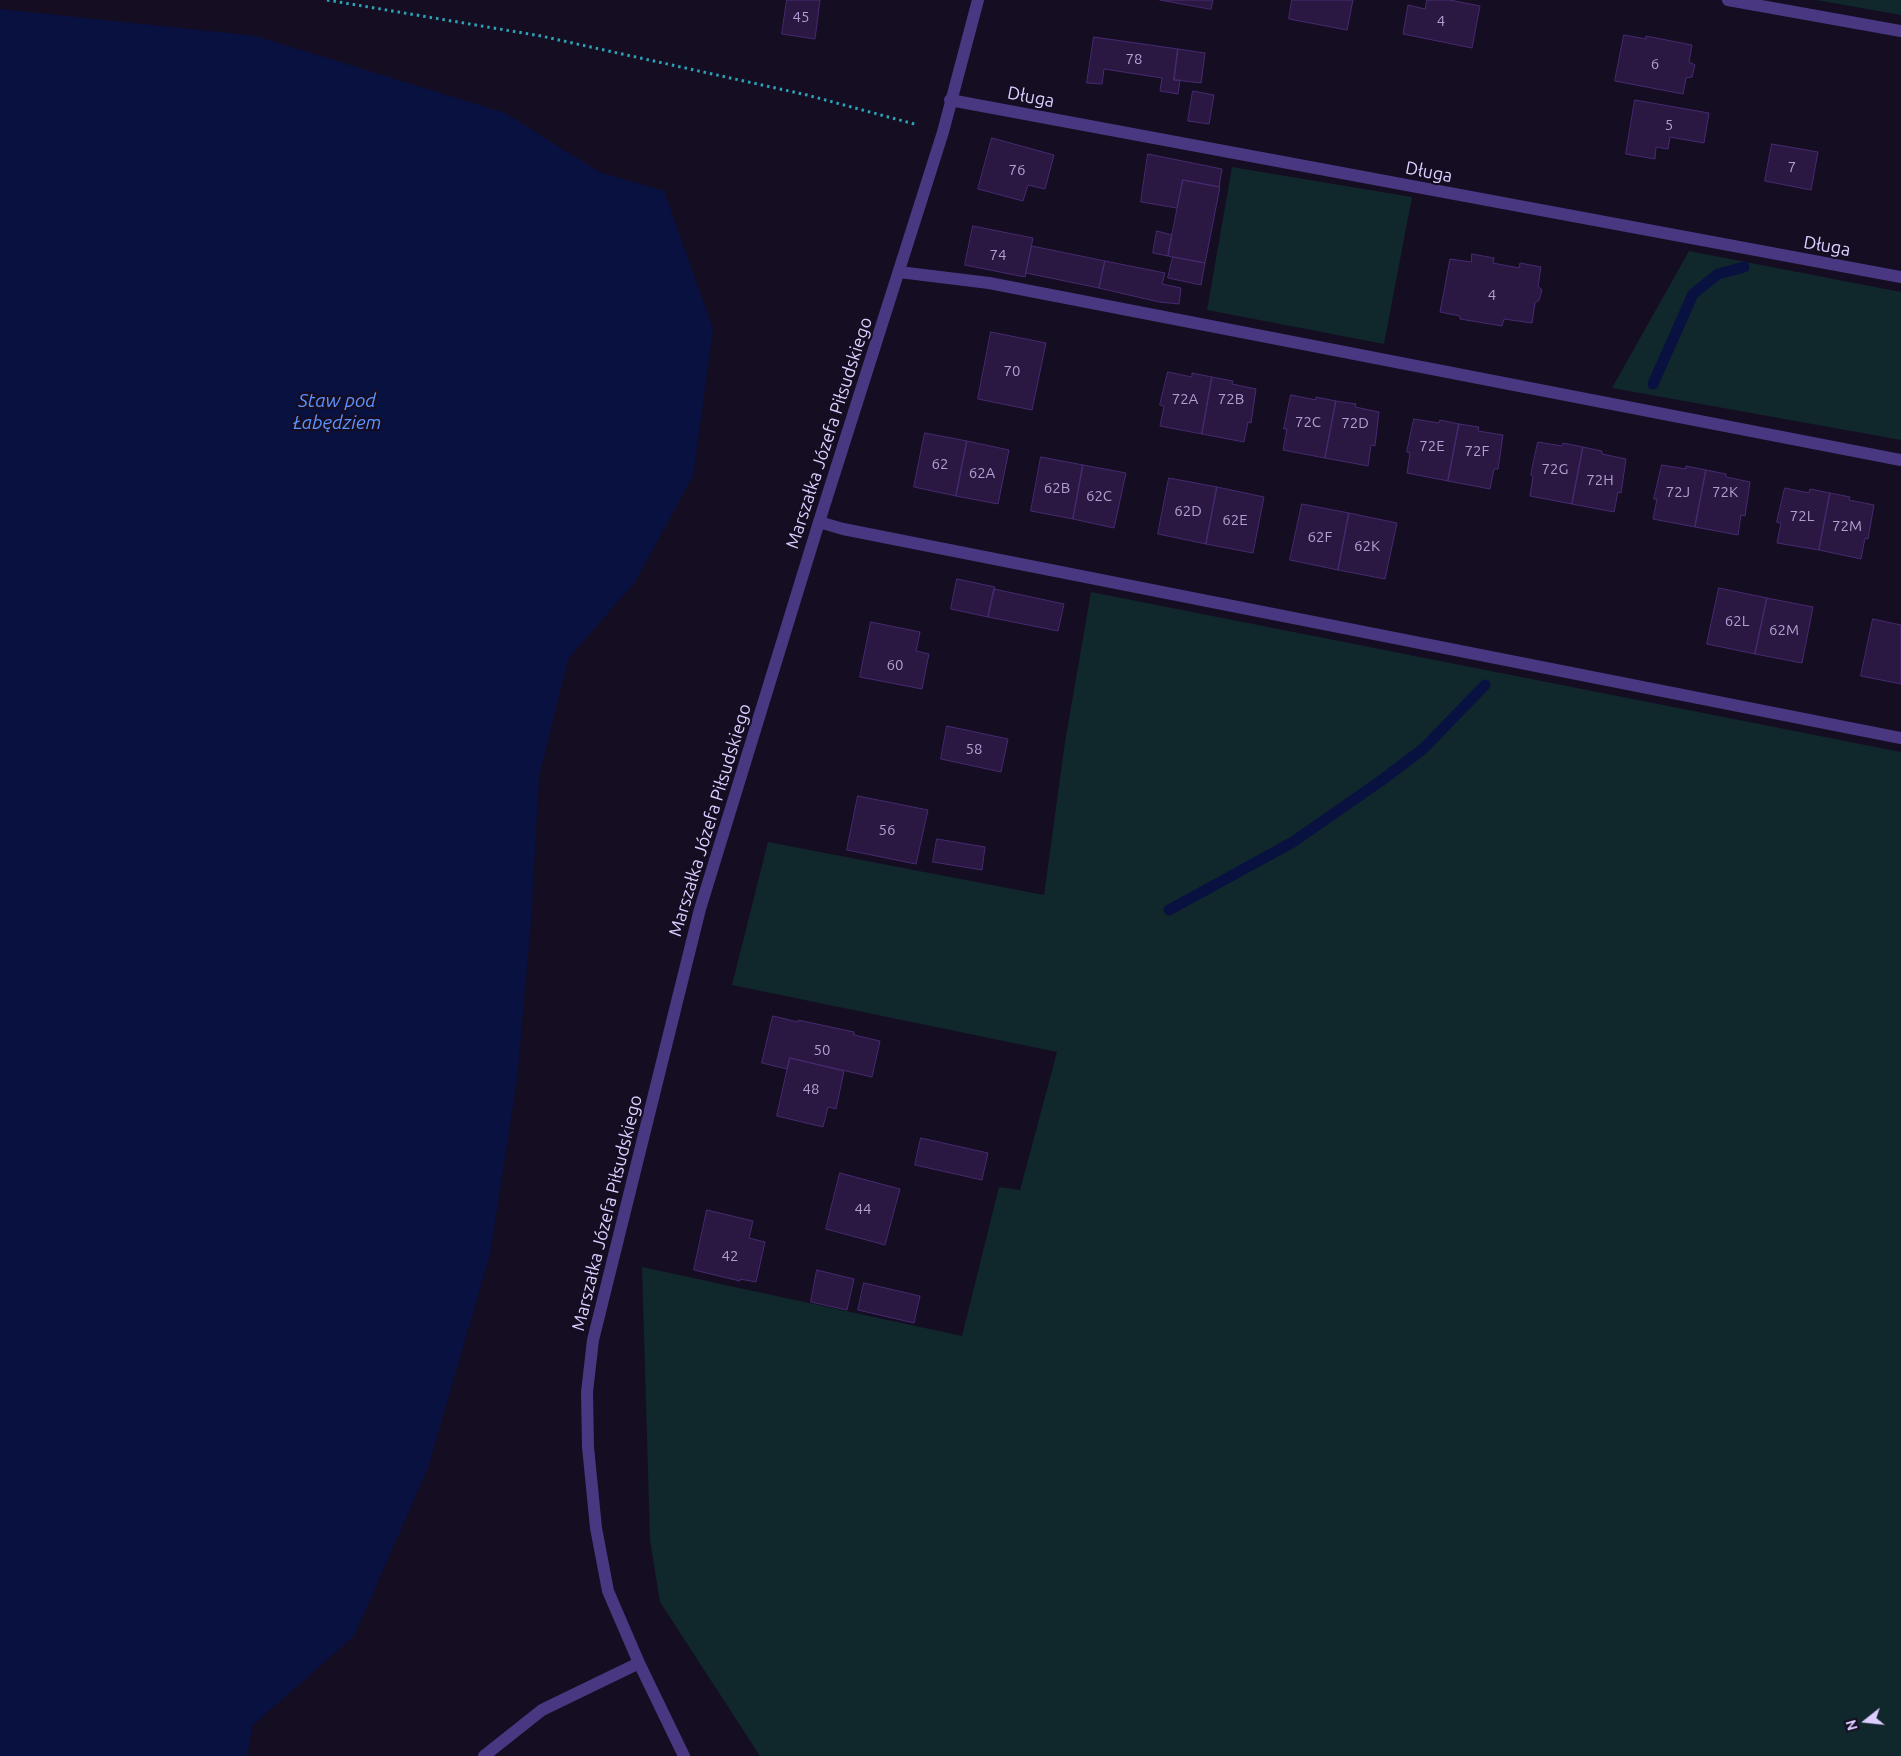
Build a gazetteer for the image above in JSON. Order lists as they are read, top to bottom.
{
  "streets": {
    "street": ["Długa", "Marszałka Józefa Piłsudskiego"]
  },
  "crossings": [
    ["Długa", "Marszałka Józefa Piłsudskiego"]
  ],
  "water": ["Staw pod Łabędziem"],
  "house_numbers": [
    "45",
    "4",
    "78",
    "6",
    "5",
    "7",
    "76",
    "74",
    "4",
    "70",
    "72A",
    "72B",
    "72C",
    "72D",
    "72E",
    "72F",
    "62",
    "72G",
    "62A",
    "72H",
    "62B",
    "72J",
    "72K",
    "62C",
    "62D",
    "72L",
    "62E",
    "72M",
    "62F",
    "62K",
    "62L",
    "62M",
    "60",
    "58",
    "56",
    "50",
    "48",
    "44",
    "42"
  ],
  "north": "left"
}
